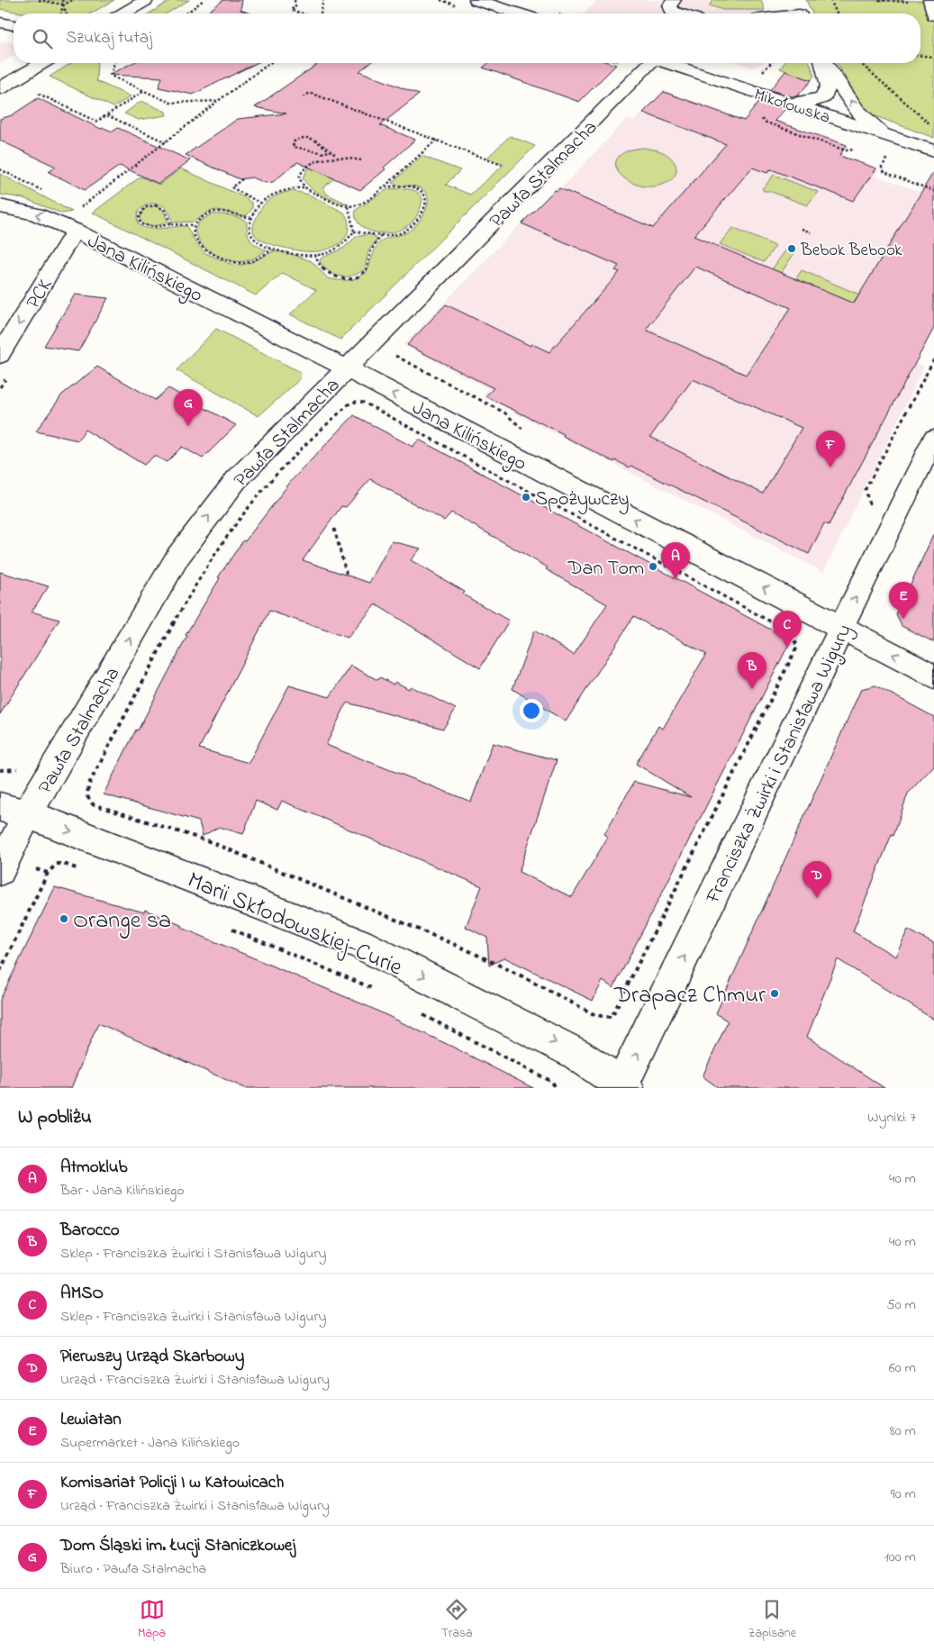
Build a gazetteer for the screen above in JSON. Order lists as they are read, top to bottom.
{
  "streets": {
    "street": [
      "Mikołowska",
      "Pawła Stalmacha",
      "Jana Kilińskiego",
      "PCK",
      "Franciszka Żwirki i Stanisława Wigury",
      "Marii Skłodowskiej-Curie"
    ]
  },
  "crossings": [
    ["Pawła Stalmacha", "Jana Kilińskiego"],
    ["Pawła Stalmacha", "Marii Skłodowskiej-Curie"],
    ["Jana Kilińskiego", "PCK"],
    ["Jana Kilińskiego", "Franciszka Żwirki i Stanisława Wigury"],
    ["Franciszka Żwirki i Stanisława Wigury", "Marii Skłodowskiej-Curie"]
  ],
  "one_way": [
    "Pawła Stalmacha",
    "Jana Kilińskiego",
    "PCK",
    "Franciszka Żwirki i Stanisława Wigury",
    "Marii Skłodowskiej-Curie"
  ],
  "places": [
    "Bebok Bebook",
    "Spożywczy",
    "Dan Tom",
    "Orange sa",
    "Drapacz Chmur"
  ],
  "page": {
    "search": "Szukaj tutaj",
    "pins": [
      "G",
      "F",
      "A",
      "E",
      "C",
      "B",
      "D"
    ],
    "heading": ["W pobliżu", "Wyniki: 7"],
    "list": [
      {
        "mark": "A",
        "name": "Atmoklub",
        "note": "Bar · Jana Kilińskiego",
        "value": "40 m"
      },
      {
        "mark": "B",
        "name": "Barocco",
        "note": "Sklep · Franciszka Żwirki i Stanisława Wigury",
        "value": "40 m"
      },
      {
        "mark": "C",
        "name": "AMSO",
        "note": "Sklep · Franciszka Żwirki i Stanisława Wigury",
        "value": "50 m"
      },
      {
        "mark": "D",
        "name": "Pierwszy Urząd Skarbowy",
        "note": "Urząd · Franciszka Żwirki i Stanisława Wigury",
        "value": "60 m"
      },
      {
        "mark": "E",
        "name": "Lewiatan",
        "note": "Supermarket · Jana Kilińskiego",
        "value": "80 m"
      },
      {
        "mark": "F",
        "name": "Komisariat Policji I w Katowicach",
        "note": "Urząd · Franciszka Żwirki i Stanisława Wigury",
        "value": "90 m"
      },
      {
        "mark": "G",
        "name": "Dom Śląski im. Łucji Staniczkowej",
        "note": "Biuro · Pawła Stalmacha",
        "value": "100 m"
      }
    ],
    "nav": ["Mapa", "Trasa", "Zapisane"]
  }
}
